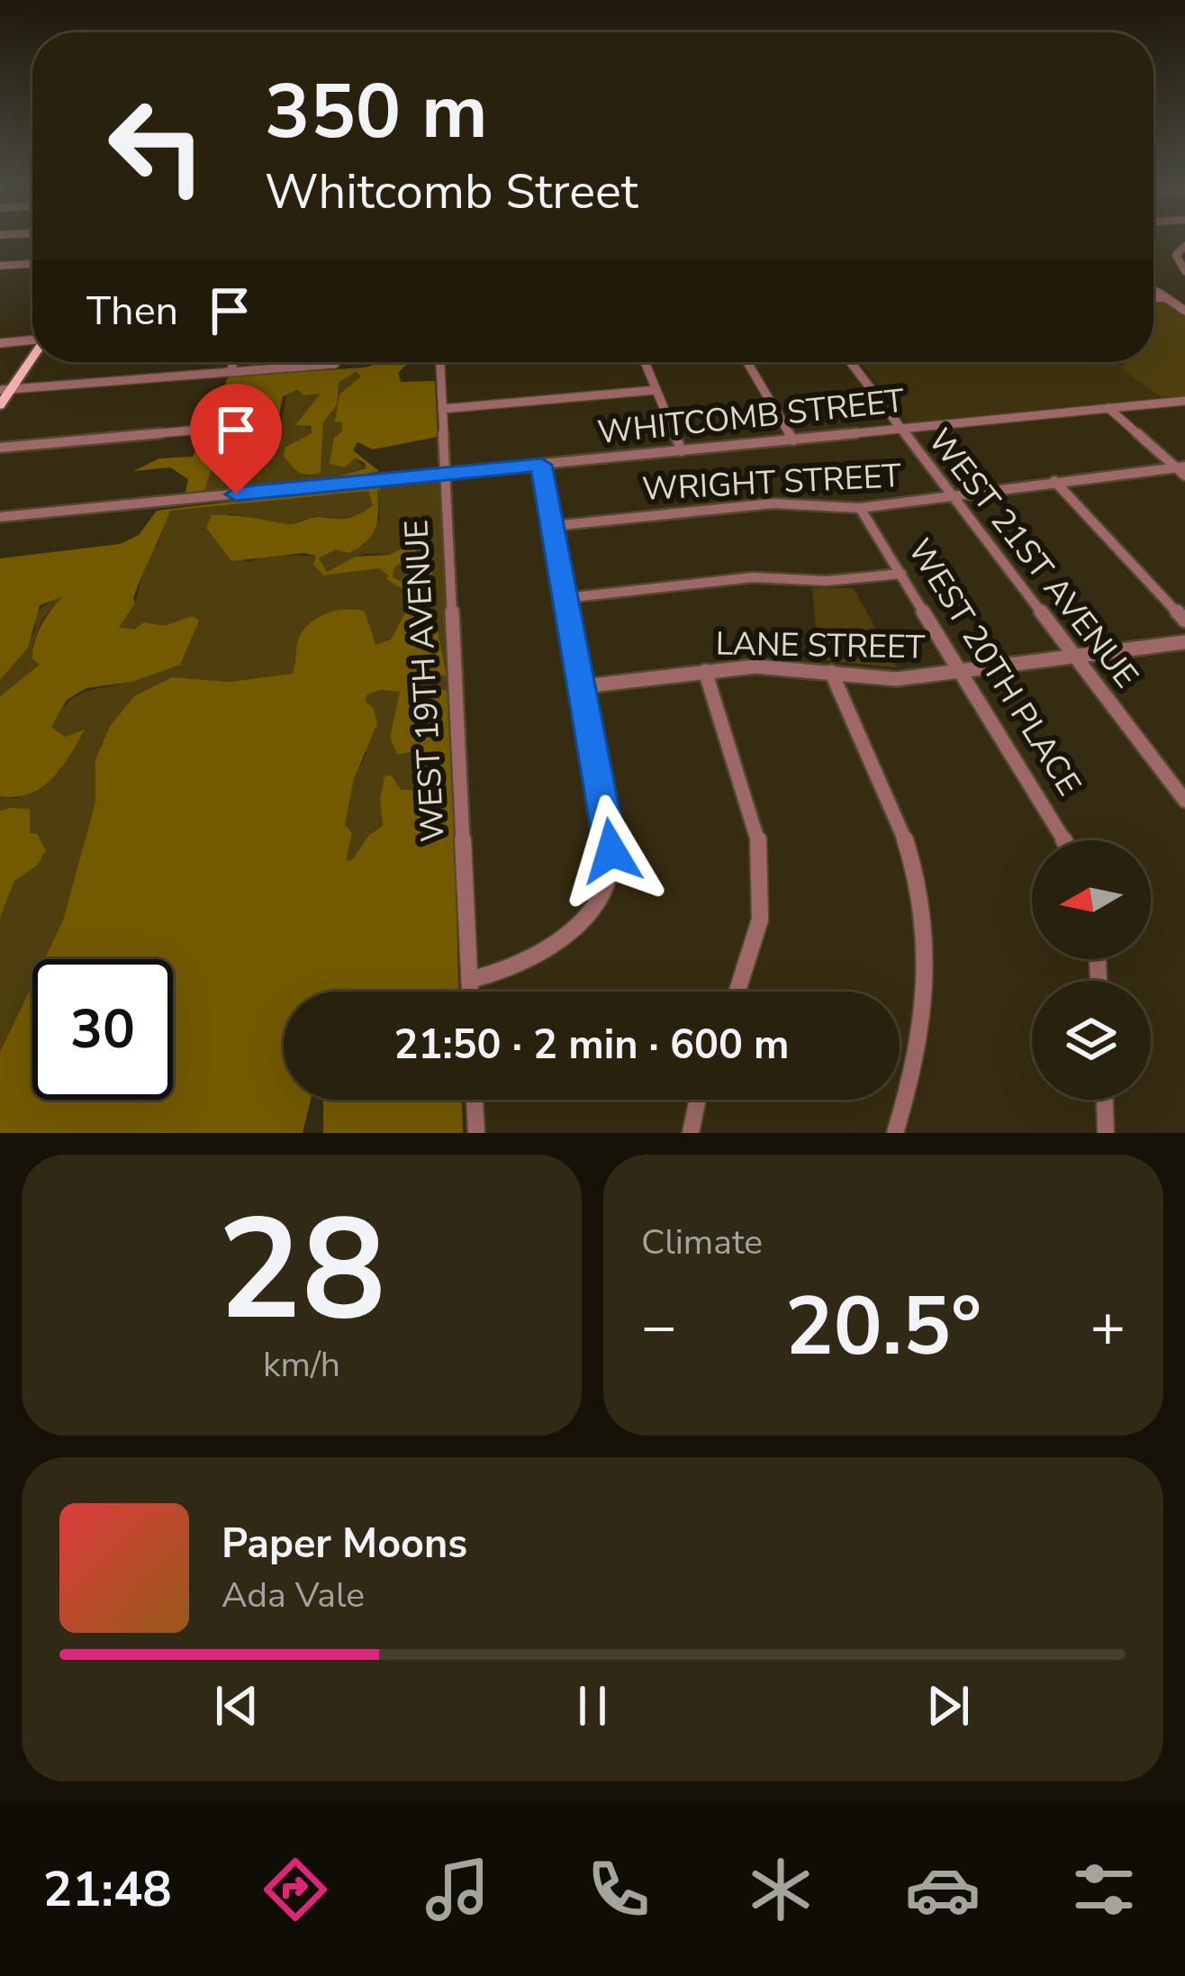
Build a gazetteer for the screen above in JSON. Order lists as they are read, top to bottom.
{
  "streets": {
    "street": [
      "WHITCOMB STREET",
      "WRIGHT STREET",
      "WEST 21ST AVENUE",
      "LANE STREET",
      "WEST 20TH PLACE",
      "WEST 19TH AVENUE"
    ]
  },
  "crossings": [
    ["WHITCOMB STREET", "WEST 21ST AVENUE"],
    ["WHITCOMB STREET", "WEST 19TH AVENUE"],
    ["WRIGHT STREET", "WEST 21ST AVENUE"],
    ["WRIGHT STREET", "WEST 20TH PLACE"],
    ["WEST 21ST AVENUE", "LANE STREET"],
    ["LANE STREET", "WEST 20TH PLACE"]
  ],
  "north": "left",
  "page": {
    "turn": ["350 m", "Whitcomb Street"],
    "then": "Then",
    "limit": "30",
    "trip": "21:50 · 2 min · 600 m",
    "tile": [
      ["28", "km/h"],
      "Climate"
    ],
    "heat": ["−", "20.5°", "+"],
    "song": ["Paper Moons", "Ada Vale"],
    "tabs": "21:48"
  }
}
